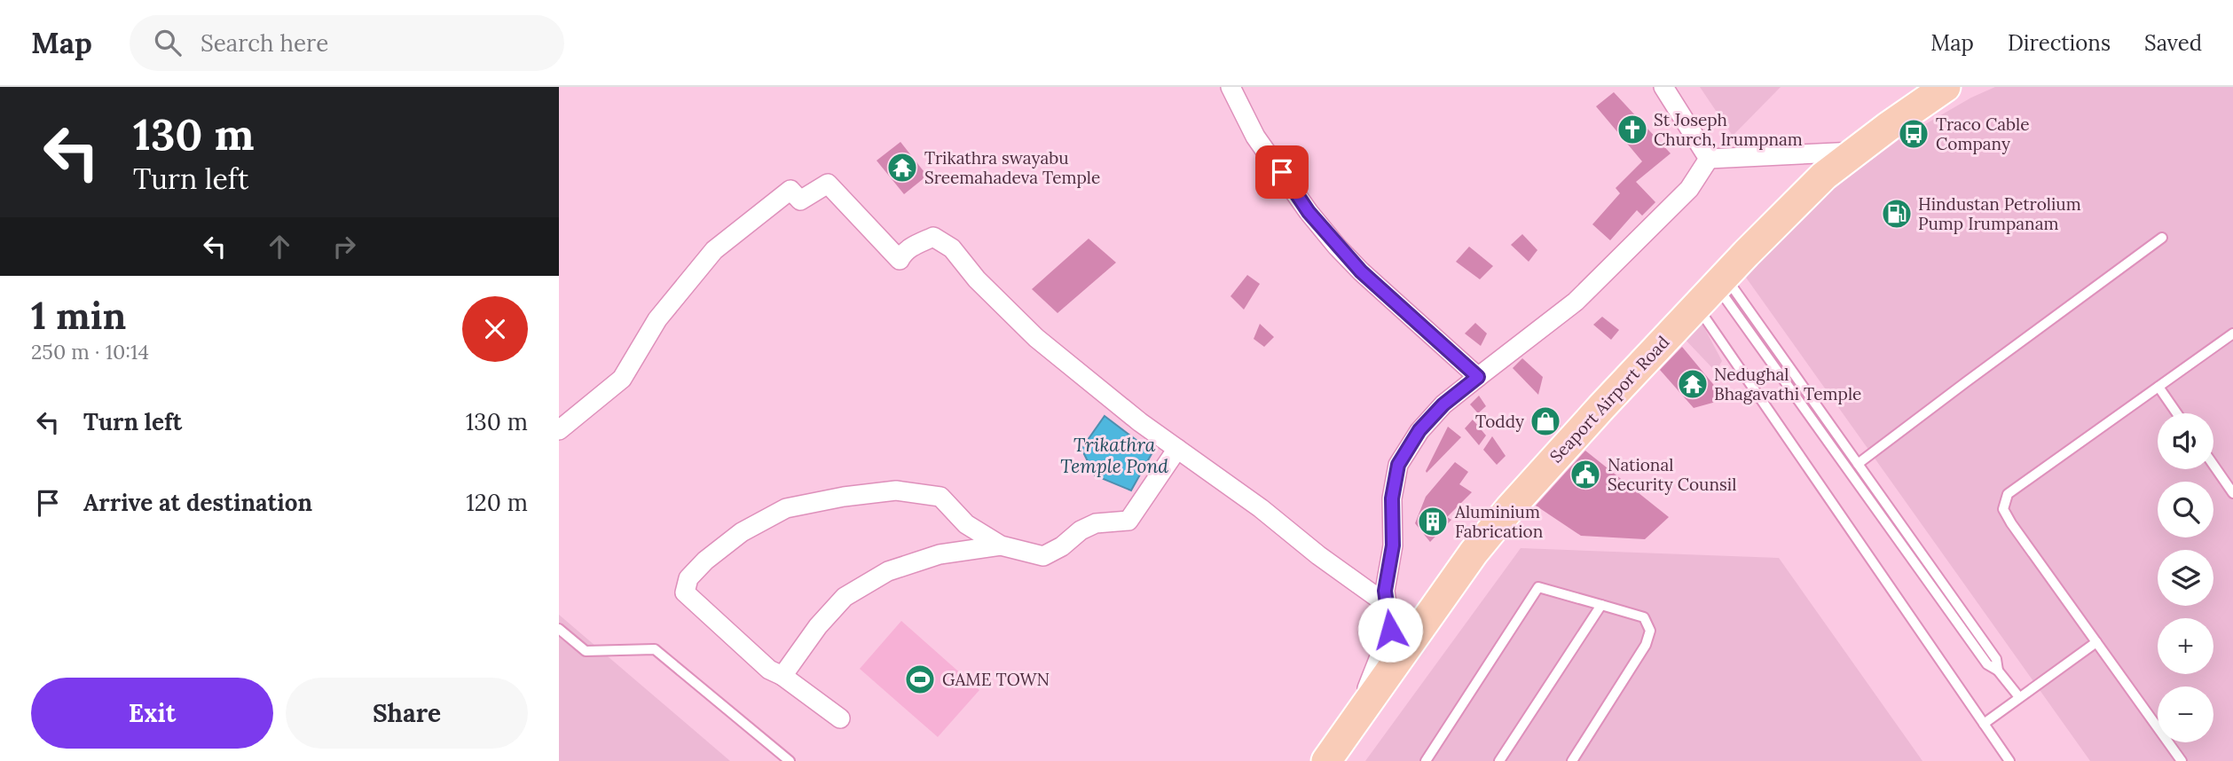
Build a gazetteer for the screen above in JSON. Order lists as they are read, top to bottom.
{
  "streets": {
    "main road": ["Seaport Airport Road"]
  },
  "water": ["Trikathra Temple Pond"],
  "places": {
    "church": ["St Joseph Church, Irumpnam"],
    "bus stop": ["Traco Cable Company"],
    "temple": ["Trikathra swayabu Sreemahadeva Temple", "Nedughal Bhagavathi Temple"],
    "fuel station": ["Hindustan Petrolium Pump Irumpanam"],
    "shop": ["Toddy"],
    "public building": ["National Security Counsil"],
    "building": ["Aluminium Fabrication"],
    "sports": ["GAME TOWN"]
  },
  "page": {
    "header": "Map",
    "search": "Search here",
    "nav": ["Map", "Directions", "Saved"],
    "turn": ["130 m", "Turn left"],
    "heading": ["1 min", "250 m · 10:14"],
    "list": [
      {
        "name": "Turn left",
        "value": "130 m"
      },
      {
        "name": "Arrive at destination",
        "value": "120 m"
      }
    ],
    "map_buttons": ["+", "−"],
    "buttons": ["Exit", "Share"]
  }
}
